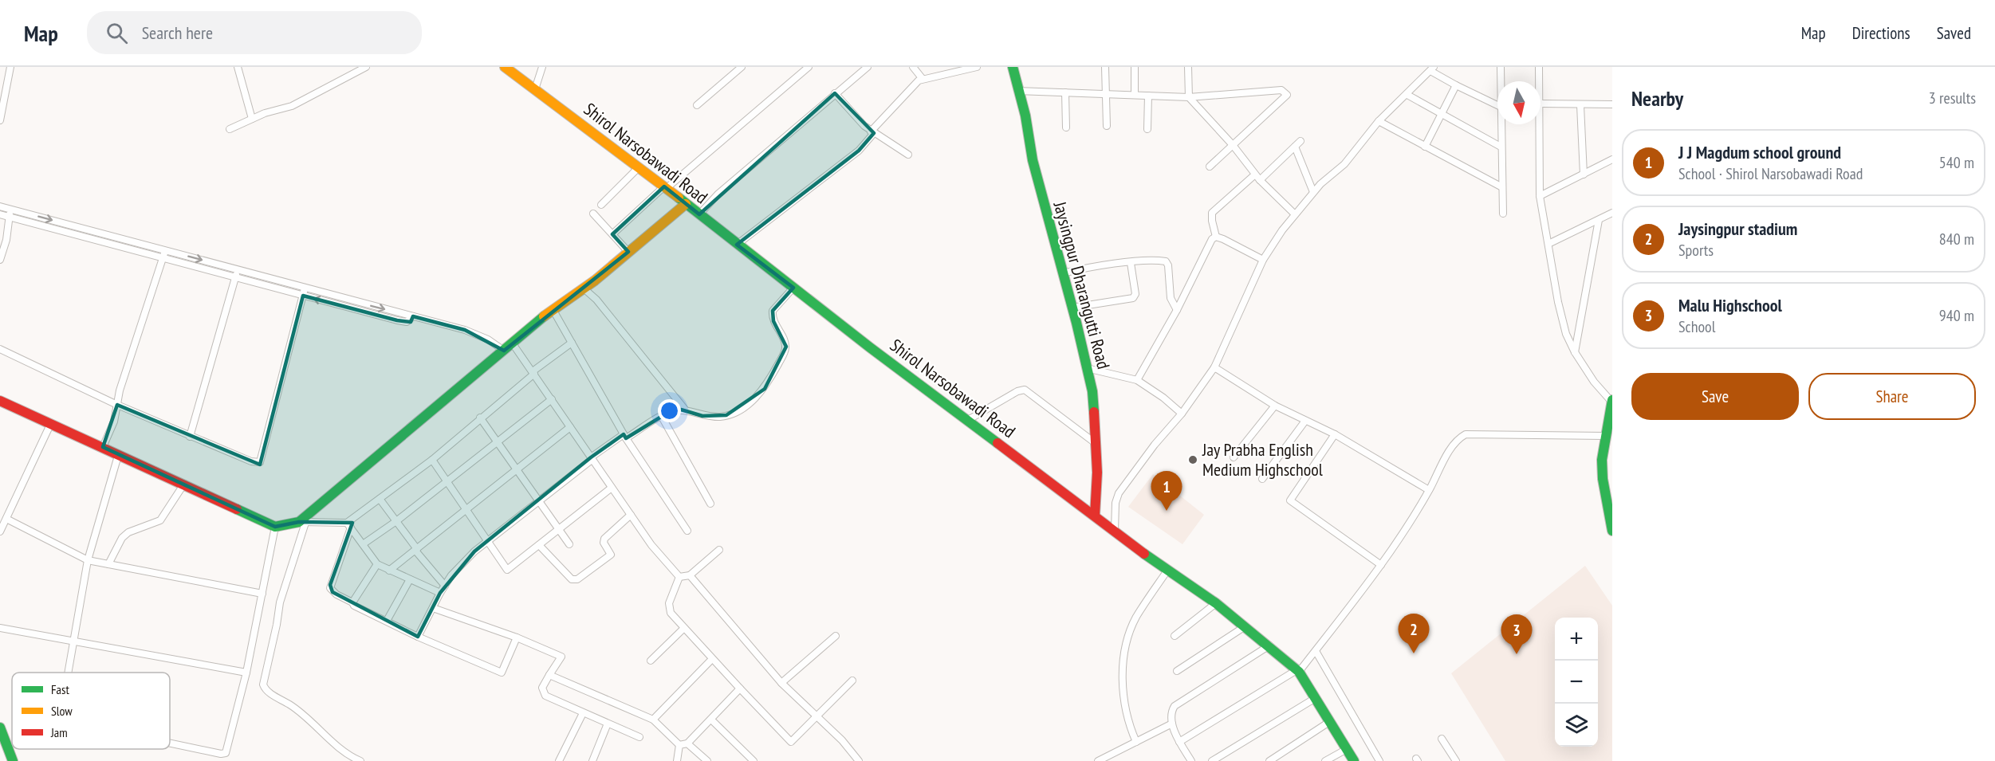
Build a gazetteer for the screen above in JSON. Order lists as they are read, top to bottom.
{
  "streets": {
    "street": ["Shirol Narsobawadi Road", "Jaysingpur Dharangutti Road"]
  },
  "crossings": [
    ["Shirol Narsobawadi Road", "Jaysingpur Dharangutti Road"]
  ],
  "places": ["Jay Prabha English Medium Highschool"],
  "legend": ["Fast", "Slow", "Jam"],
  "north": "bottom",
  "page": {
    "header": "Map",
    "search": "Search here",
    "nav": ["Map", "Directions", "Saved"],
    "heading": ["Nearby", "3 results"],
    "list": [
      {
        "mark": "1",
        "name": "J J Magdum school ground",
        "note": "School · Shirol Narsobawadi Road",
        "value": "540 m"
      },
      {
        "mark": "2",
        "name": "Jaysingpur stadium",
        "note": "Sports",
        "value": "840 m"
      },
      {
        "mark": "3",
        "name": "Malu Highschool",
        "note": "School",
        "value": "940 m"
      }
    ],
    "buttons": ["Save", "Share"],
    "pins": ["1", "2", "3"],
    "map_buttons": ["+", "−"]
  }
}
